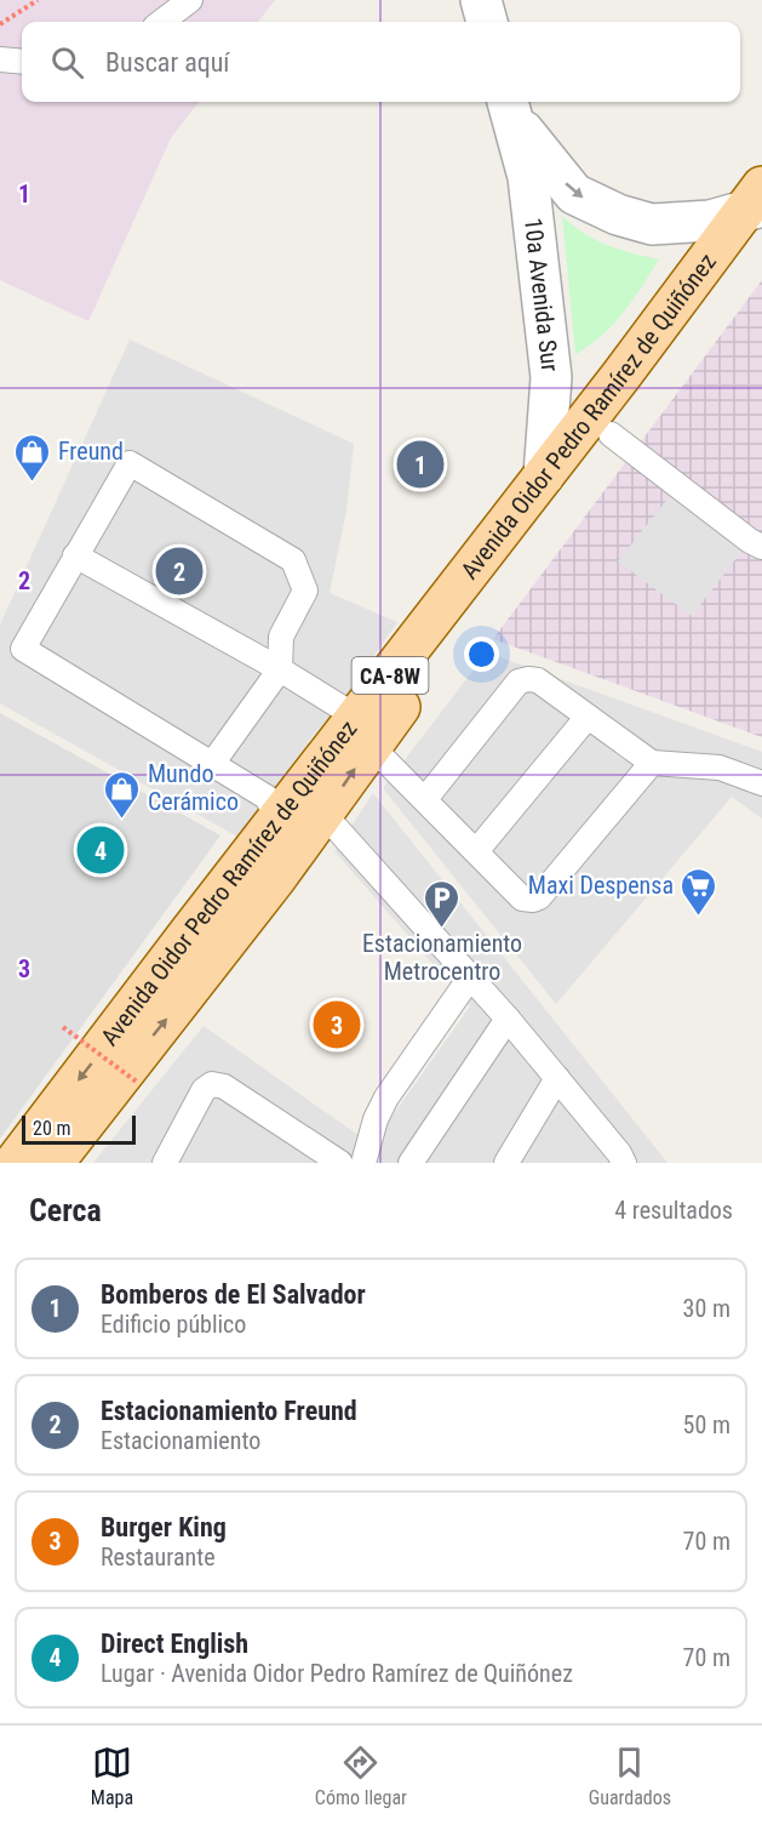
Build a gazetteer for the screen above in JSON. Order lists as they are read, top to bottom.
{
  "streets": {
    "main road": ["Avenida Oidor Pedro Ramírez de Quiñónez", "CA-8W"],
    "street": ["10a Avenida Sur"]
  },
  "crossings": [
    ["10a Avenida Sur", "Avenida Oidor Pedro Ramírez de Quiñónez"]
  ],
  "one_way": ["10a Avenida Sur"],
  "places": {
    "shop": ["Freund", "Mundo Cerámico"],
    "supermarket": ["Maxi Despensa"],
    "parking": ["Estacionamiento Metrocentro"]
  },
  "scale_bar": "20 m",
  "page": {
    "search": "Buscar aquí",
    "pins": [
      "1",
      "2",
      "4",
      "3"
    ],
    "scale": "20 m",
    "heading": ["Cerca", "4 resultados"],
    "list": [
      {
        "mark": "1",
        "name": "Bomberos de El Salvador",
        "note": "Edificio público",
        "value": "30 m"
      },
      {
        "mark": "2",
        "name": "Estacionamiento Freund",
        "note": "Estacionamiento",
        "value": "50 m"
      },
      {
        "mark": "3",
        "name": "Burger King",
        "note": "Restaurante",
        "value": "70 m"
      },
      {
        "mark": "4",
        "name": "Direct English",
        "note": "Lugar · Avenida Oidor Pedro Ramírez de Quiñónez",
        "value": "70 m"
      }
    ],
    "nav": ["Mapa", "Cómo llegar", "Guardados"]
  },
  "grid": {
    "rows": ["1", "2", "3"]
  }
}
